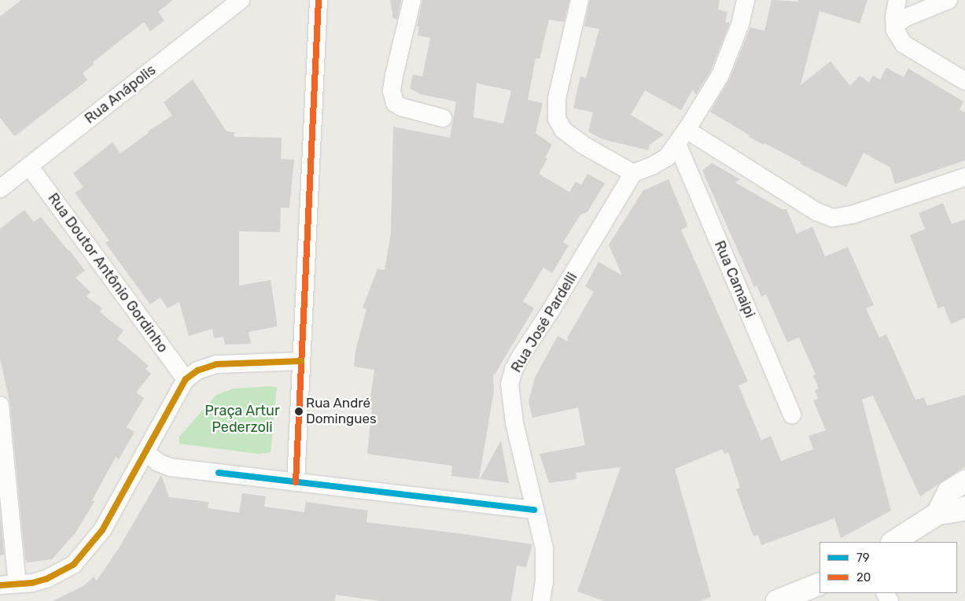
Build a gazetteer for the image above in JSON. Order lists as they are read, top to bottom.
{
  "streets": {
    "street": [
      "Rua Anápolis",
      "Rua Doutor Antônio Gordinho",
      "Rua Camaipi",
      "Rua José Pardelli"
    ]
  },
  "crossings": [
    ["Rua Anápolis", "Rua Doutor Antônio Gordinho"]
  ],
  "parks": ["Praça Artur Pederzoli"],
  "places": ["Rua André Domingues"],
  "lines": ["transit line 20", "transit line 79"],
  "legend": ["79", "20"]
}
